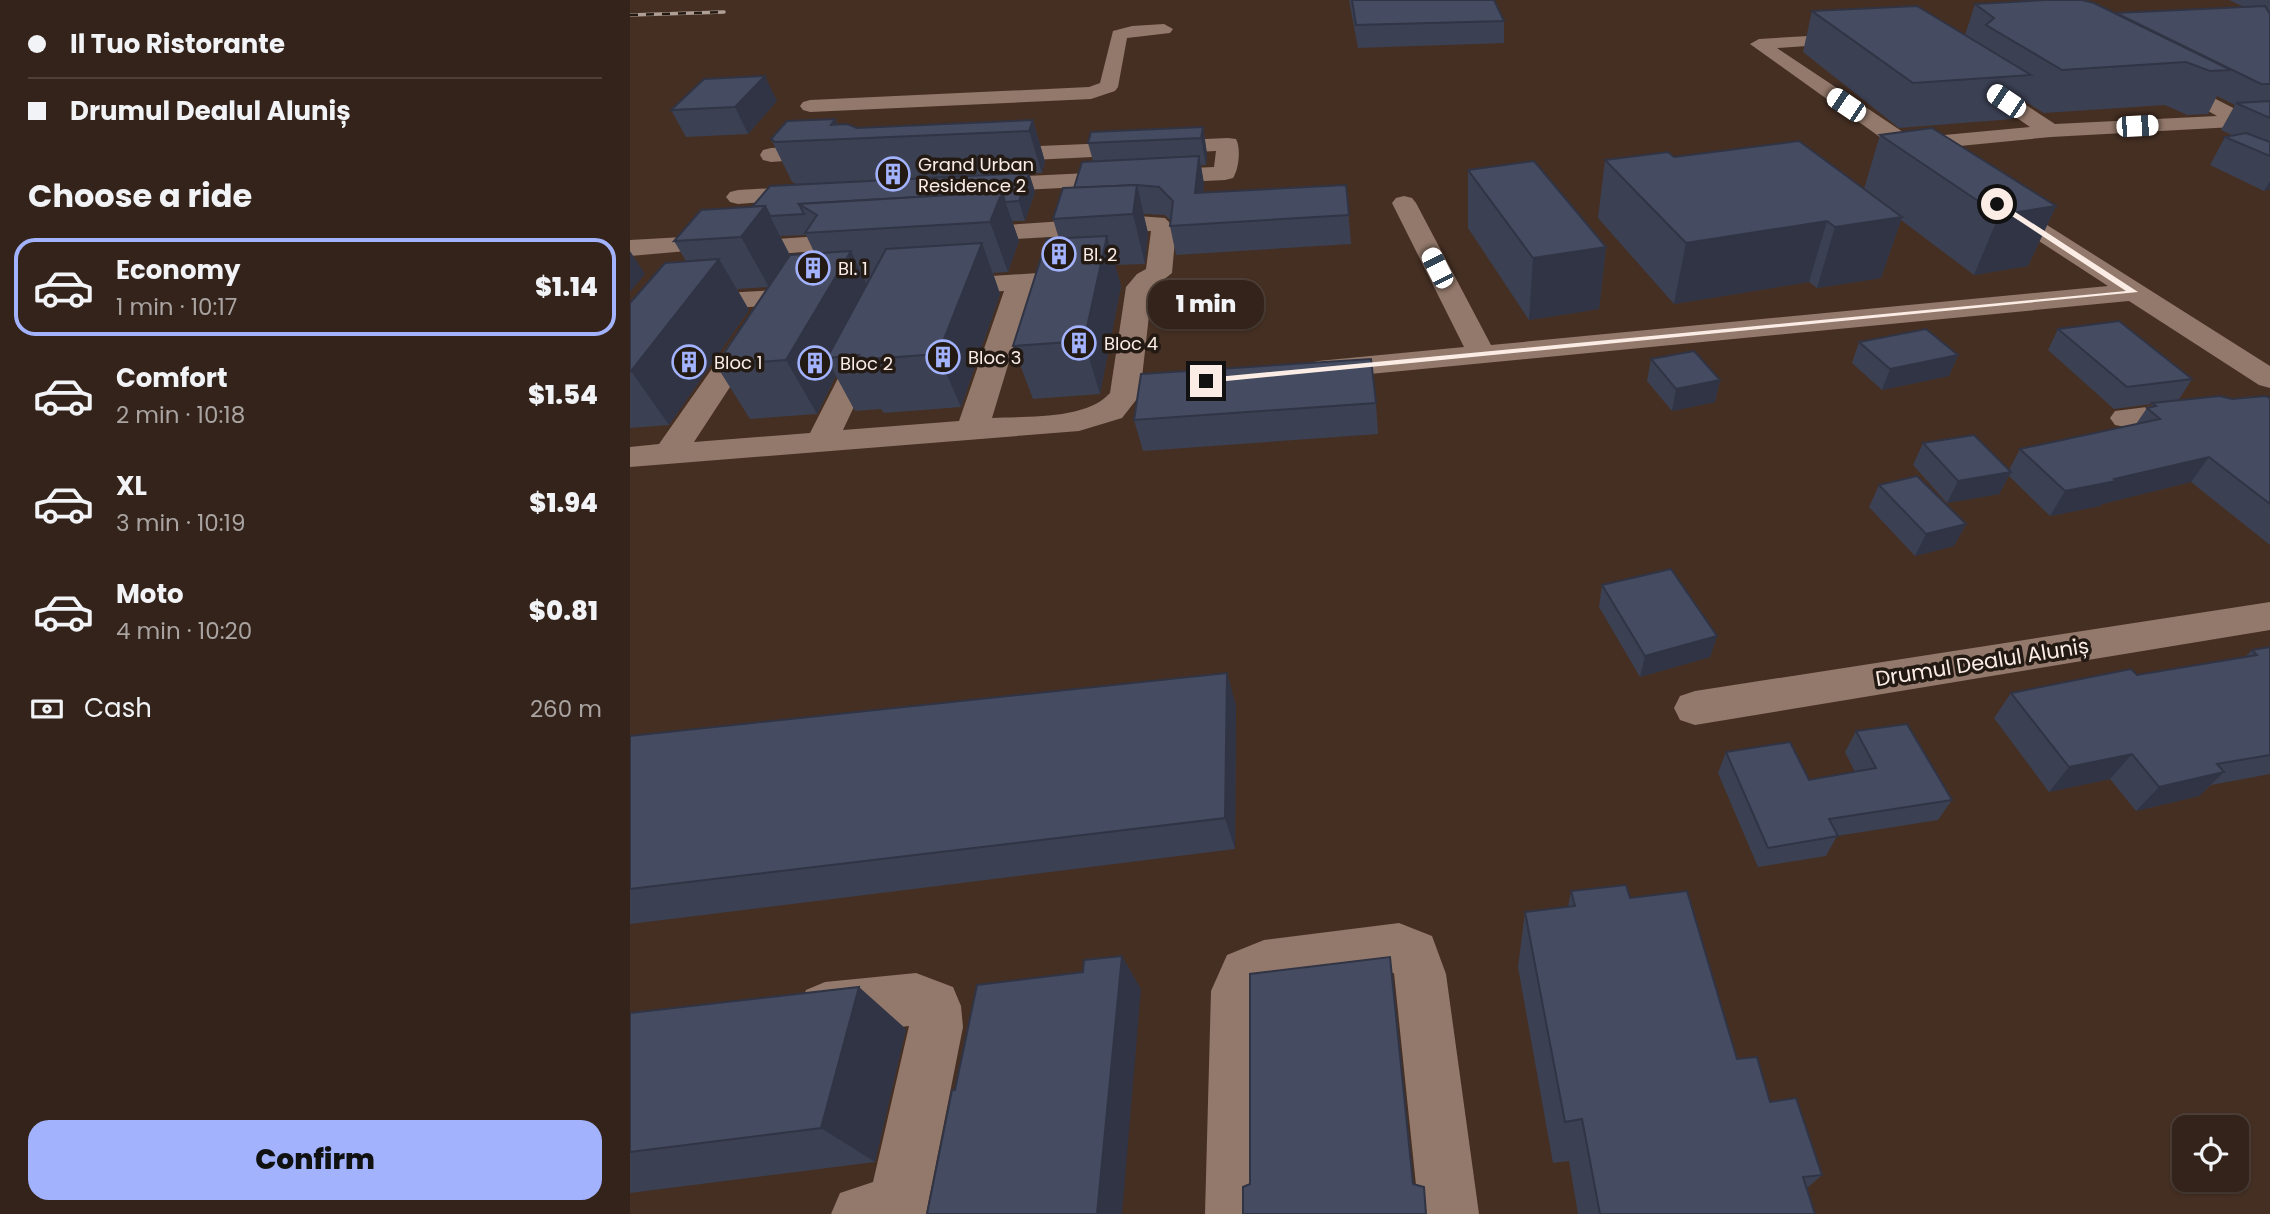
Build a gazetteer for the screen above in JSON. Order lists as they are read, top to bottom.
{
  "streets": {
    "street": ["Drumul Dealul Aluniș"]
  },
  "places": {
    "building": [
      "Grand Urban Residence 2",
      "Bl. 2",
      "Bl. 1",
      "Bloc 4",
      "Bloc 3",
      "Bloc 1",
      "Bloc 2"
    ]
  },
  "page": {
    "banner": ["Il Tuo Ristorante", "Drumul Dealul Aluniș"],
    "heading": "Choose a ride",
    "list": [
      {
        "name": "Economy",
        "note": "1 min · 10:17",
        "value": "$1.14"
      },
      {
        "name": "Comfort",
        "note": "2 min · 10:18",
        "value": "$1.54"
      },
      {
        "name": "XL",
        "note": "3 min · 10:19",
        "value": "$1.94"
      },
      {
        "name": "Moto",
        "note": "4 min · 10:20",
        "value": "$0.81"
      }
    ],
    "bubble": "1 min",
    "pay": ["Cash", "260 m"],
    "buttons": "Confirm"
  }
}
